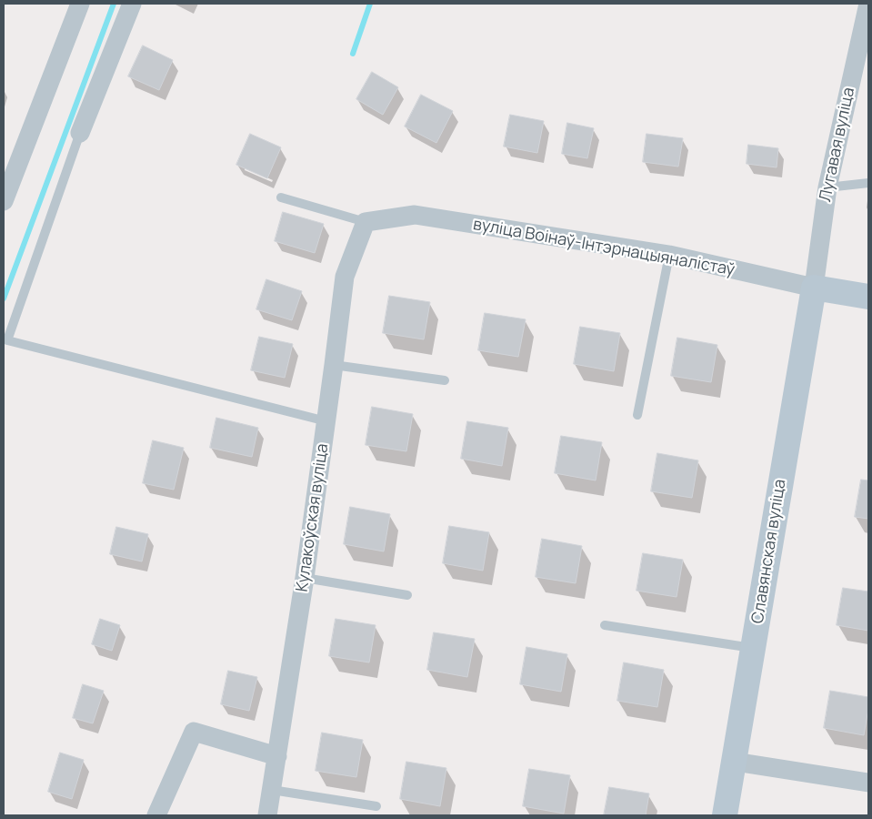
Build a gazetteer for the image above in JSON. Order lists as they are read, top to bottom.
{
  "streets": {
    "street": [
      "Лугавая вуліца",
      "вуліца Воінаў-Інтэрнацыяналістаў",
      "Кулакоўская вуліца",
      "Славянская вуліца"
    ]
  },
  "crossings": [
    ["Лугавая вуліца", "вуліца Воінаў-Інтэрнацыяналістаў"],
    ["Лугавая вуліца", "Славянская вуліца"],
    ["вуліца Воінаў-Інтэрнацыяналістаў", "Кулакоўская вуліца"],
    ["вуліца Воінаў-Інтэрнацыяналістаў", "Славянская вуліца"]
  ]
}
